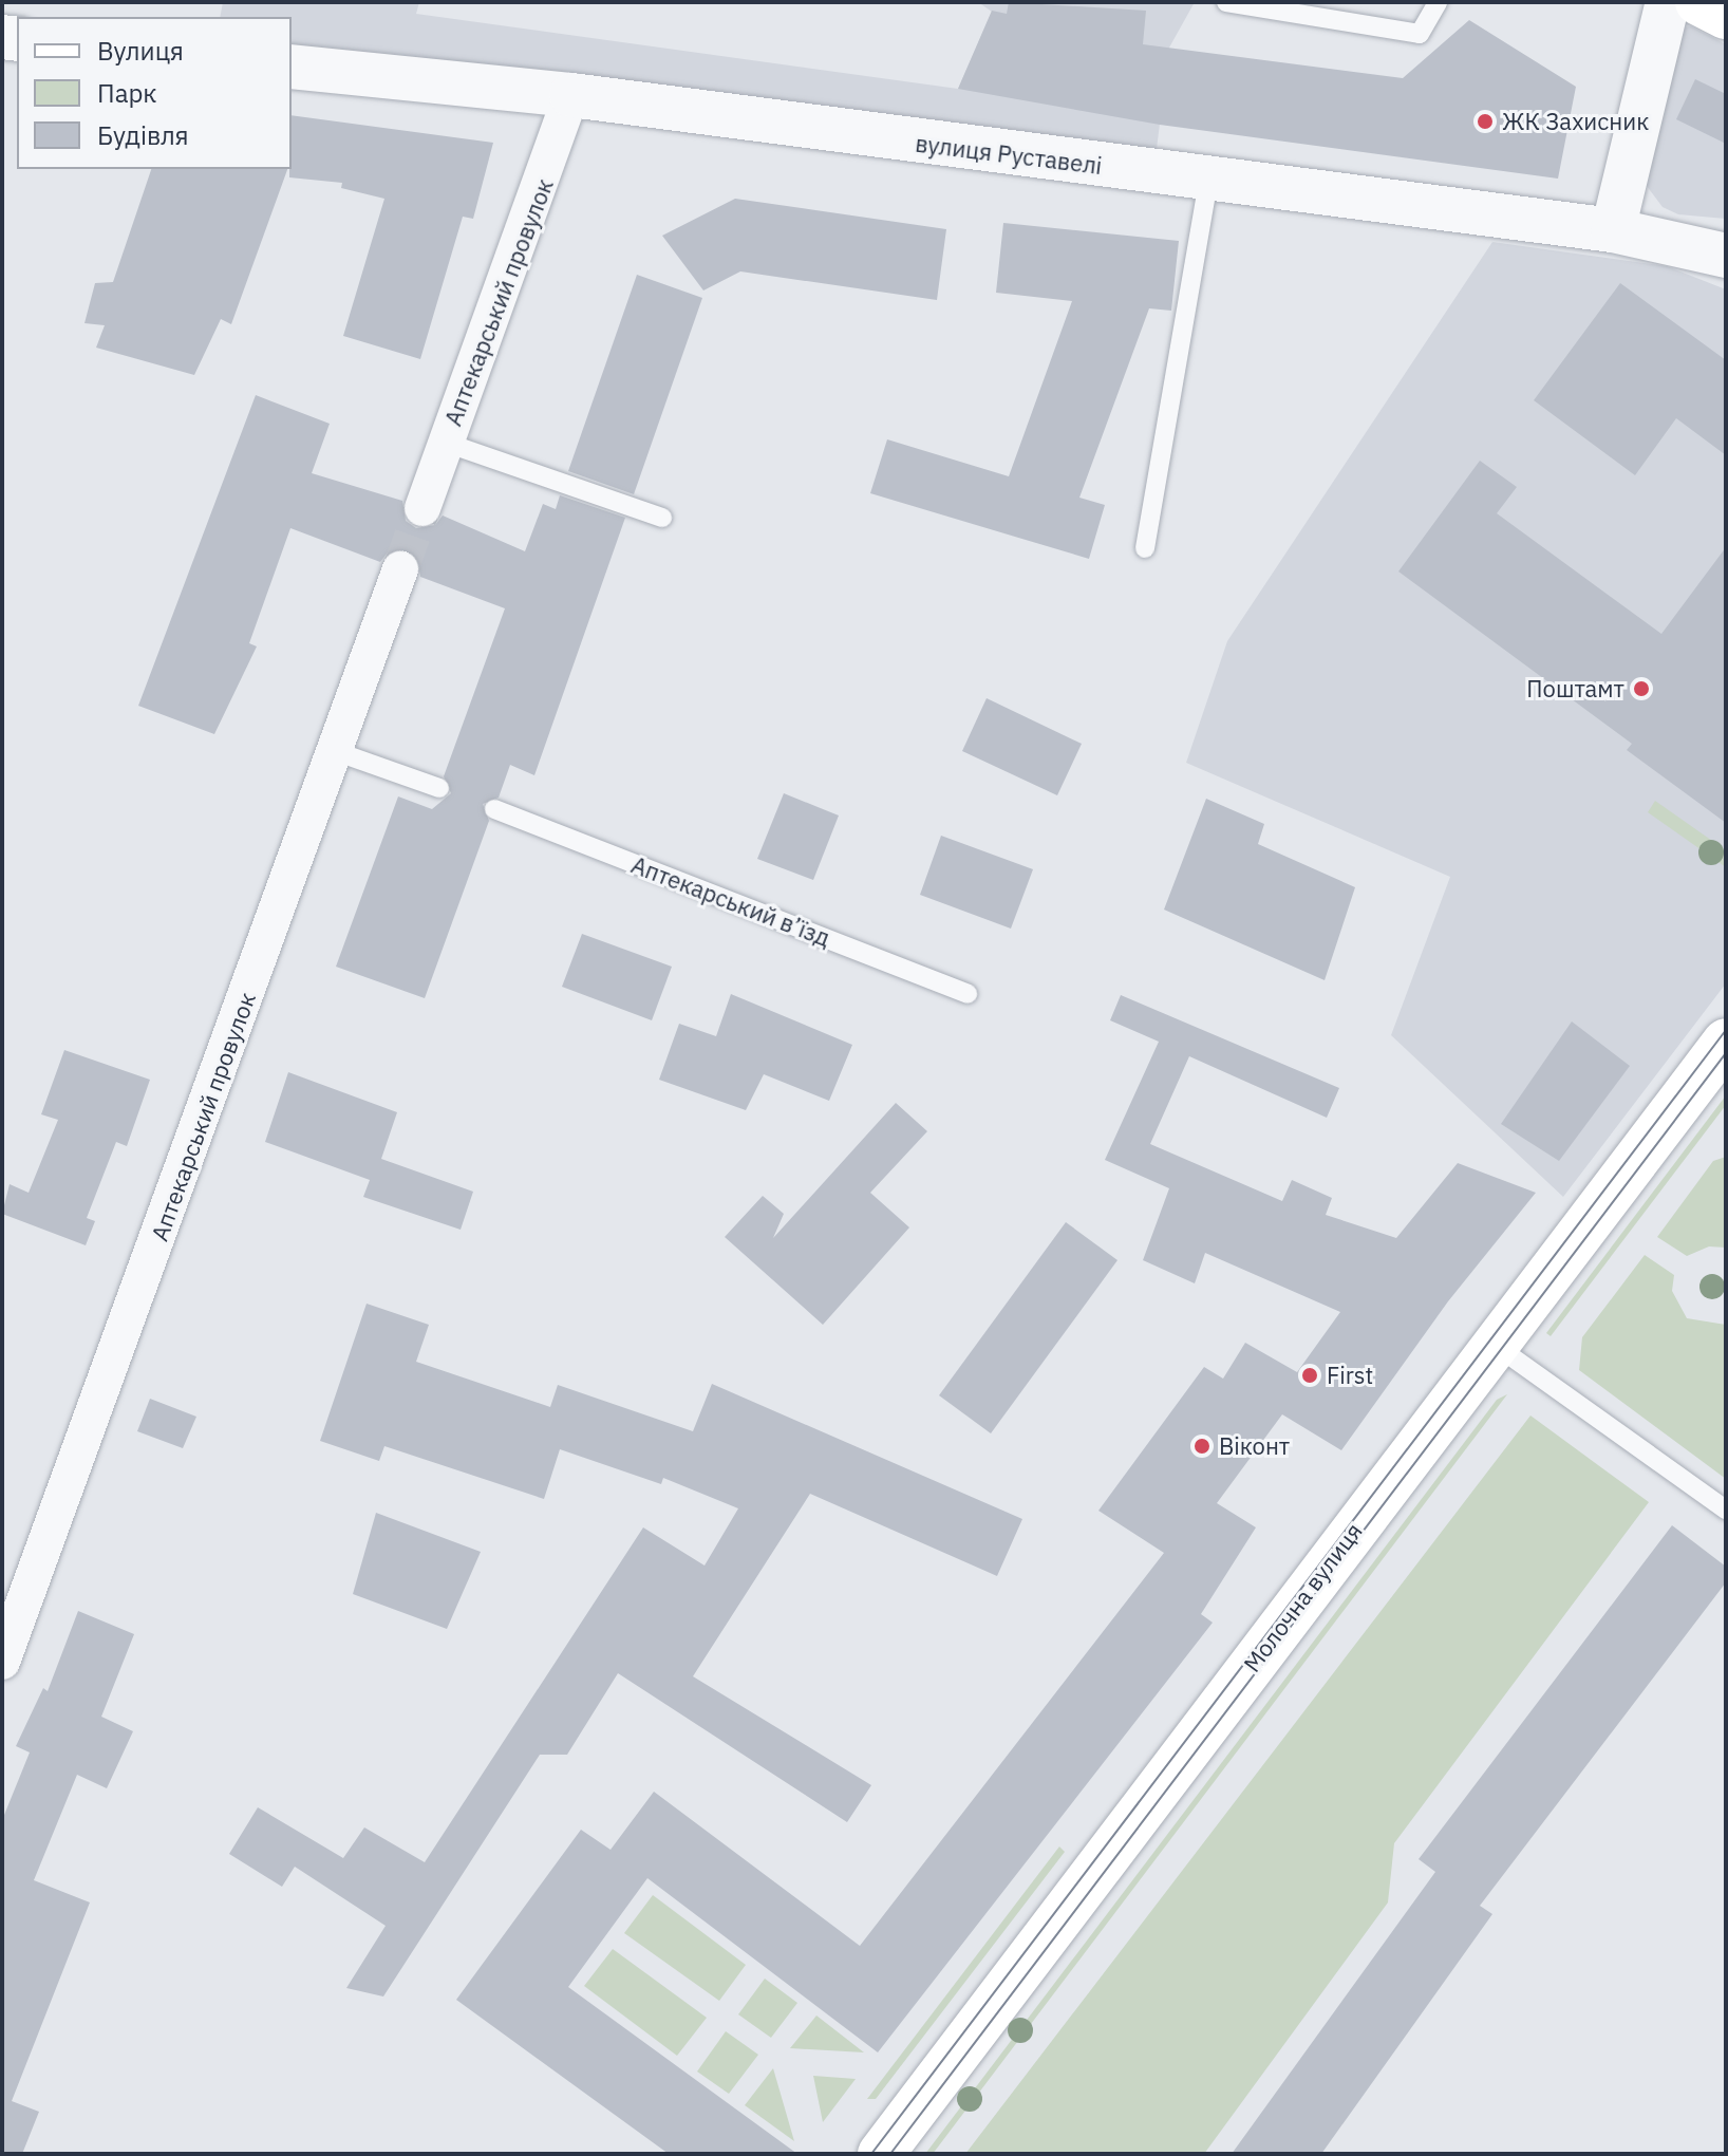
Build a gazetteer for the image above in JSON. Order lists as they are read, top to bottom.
{
  "streets": {
    "main road": ["Молочна вулиця"],
    "street": ["вулиця Руставелі", "Аптекарський провулок"],
    "lane": ["Аптекарський в’їзд"]
  },
  "crossings": [
    ["вулиця Руставелі", "Аптекарський провулок"]
  ],
  "places": [
    "ЖК Захисник",
    "Поштамт",
    "First",
    "Віконт"
  ],
  "legend": ["Вулиця", "Парк", "Будівля"]
}
